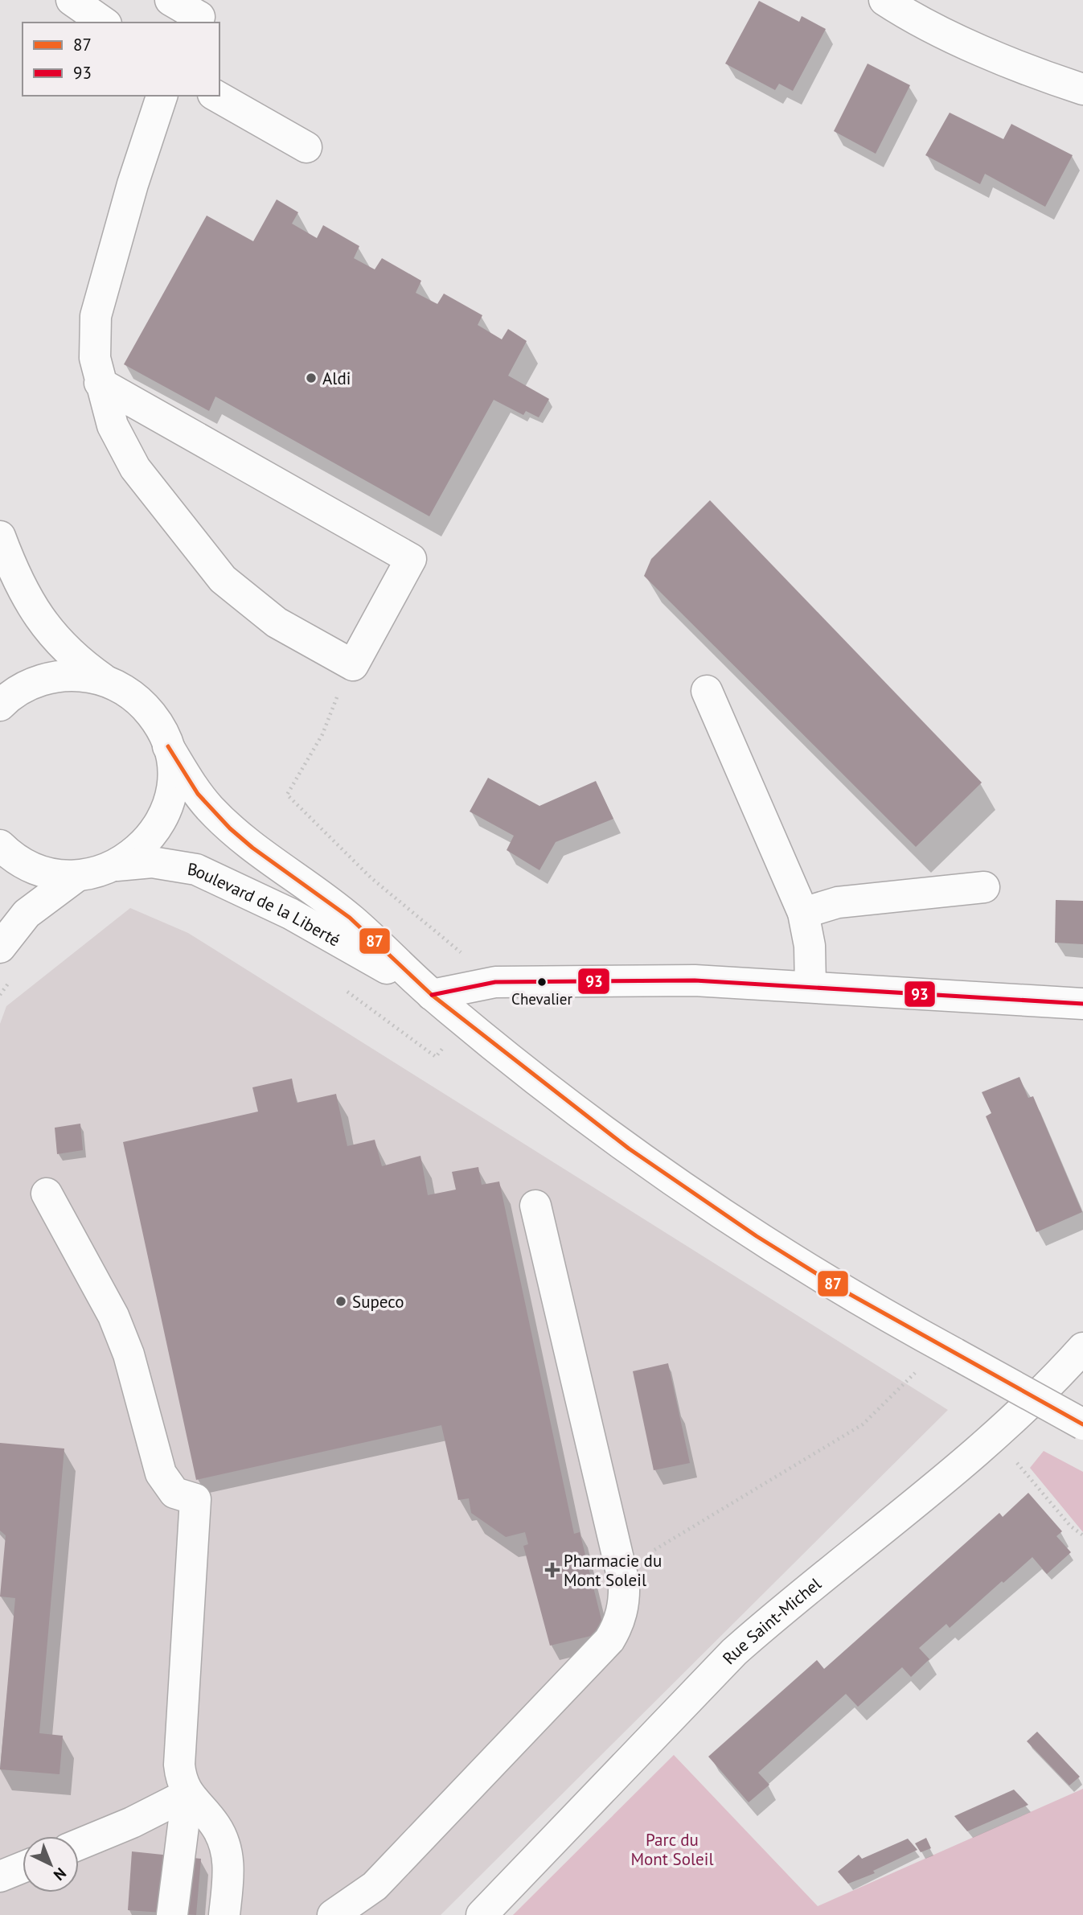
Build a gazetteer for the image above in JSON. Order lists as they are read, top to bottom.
{
  "streets": {
    "main road": ["Boulevard de la Liberté", "Rue Saint-Michel"]
  },
  "parks": ["Parc du Mont Soleil"],
  "places": {
    "other": ["Aldi", "Chevalier", "Supeco"],
    "health": ["Pharmacie du Mont Soleil"]
  },
  "lines": ["transit line 87", "transit line 93"],
  "legend": ["87", "93"],
  "north": "bottom right"
}
